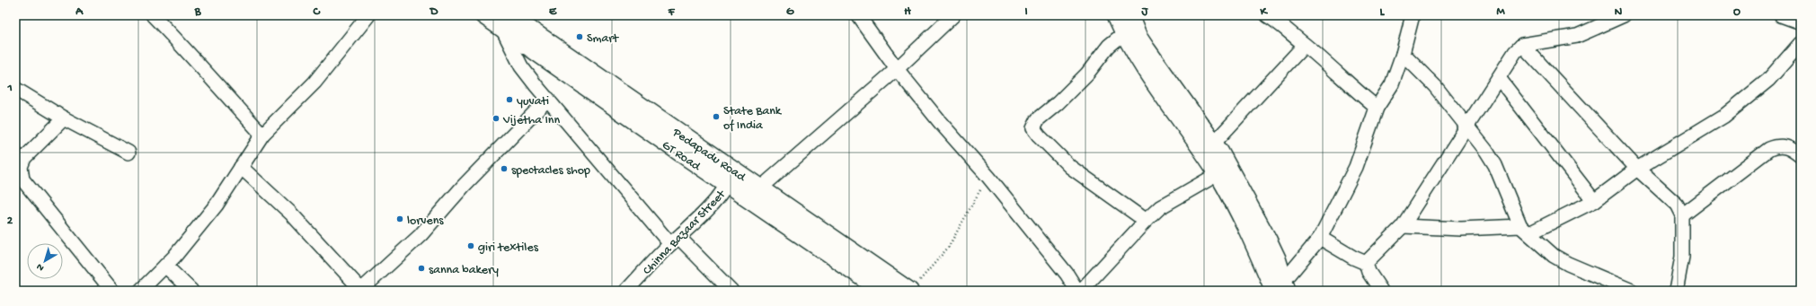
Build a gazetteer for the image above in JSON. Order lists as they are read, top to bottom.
{
  "streets": {
    "main road": ["Pedapadu Road", "GT Road"],
    "street": ["Chinna Bazaar Street"]
  },
  "crossings": [
    ["Pedapadu Road", "GT Road"],
    ["Pedapadu Road", "Chinna Bazaar Street"],
    ["GT Road", "Chinna Bazaar Street"]
  ],
  "places": [
    "Smart",
    "yuvati",
    "State Bank of India",
    "Vijetha Inn",
    "spectacles shop",
    "lorvens",
    "giri textiles",
    "sanna bakery"
  ],
  "north": "bottom left",
  "grid": {
    "columns": [
      "A",
      "B",
      "C",
      "D",
      "E",
      "F",
      "G",
      "H",
      "I",
      "J",
      "K",
      "L",
      "M",
      "N",
      "O"
    ],
    "rows": ["1", "2"]
  }
}
